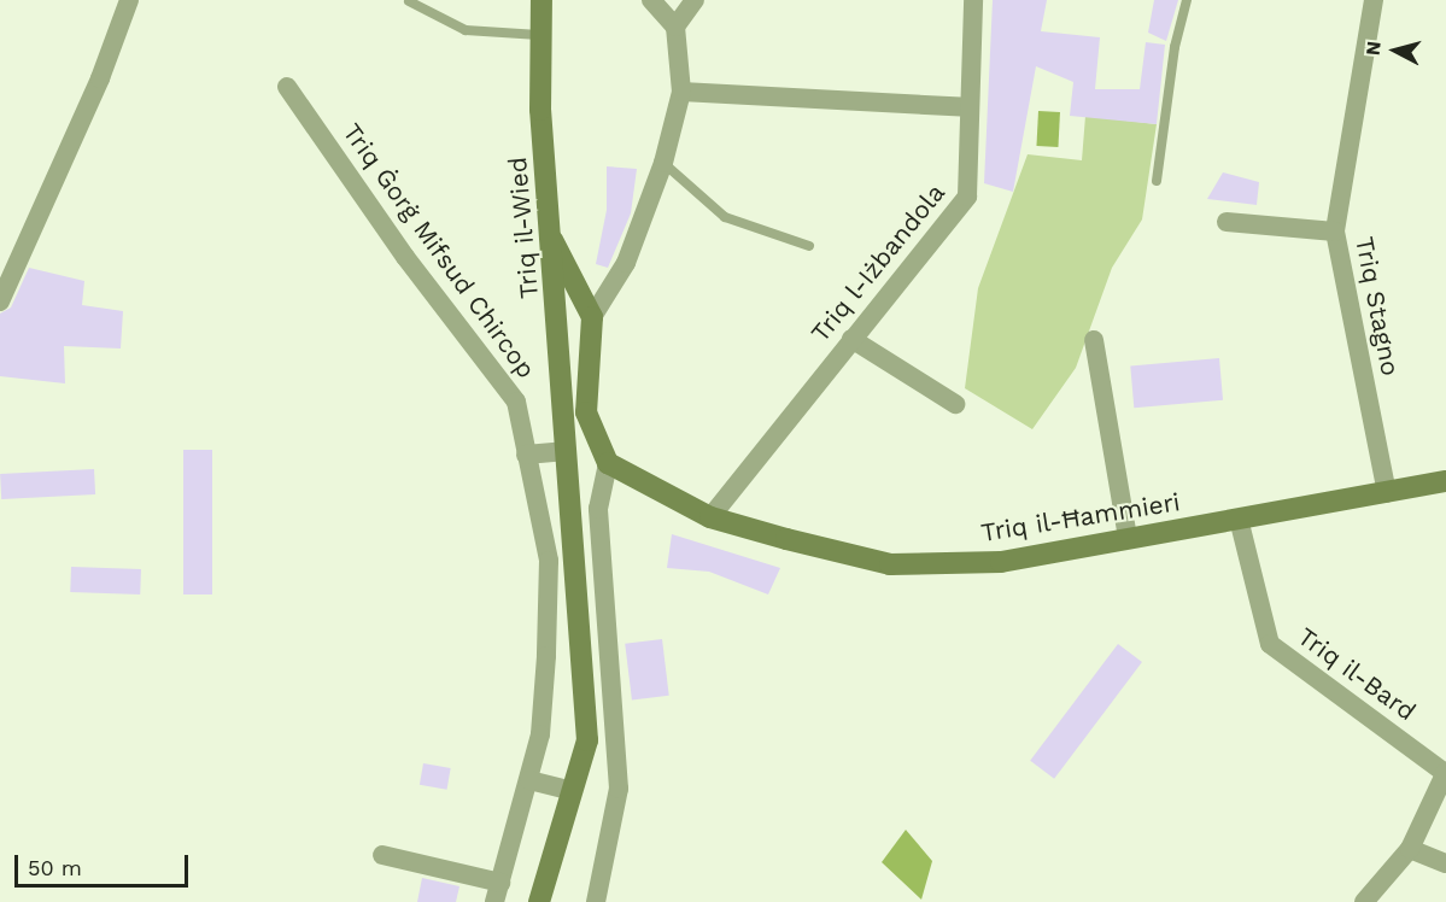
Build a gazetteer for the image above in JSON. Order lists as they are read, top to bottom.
{
  "streets": {
    "street": [
      "Triq il-Wied",
      "Triq Ġorġ Mifsud Chircop",
      "Triq l-Iżbandola",
      "Triq Stagno",
      "Triq il-Ħammieri",
      "Triq il-Bard"
    ]
  },
  "crossings": [
    ["Triq l-Iżbandola", "Triq il-Ħammieri"],
    ["Triq Stagno", "Triq il-Ħammieri"],
    ["Triq il-Ħammieri", "Triq il-Bard"]
  ],
  "scale_bar": "50 m",
  "north": "left"
}
